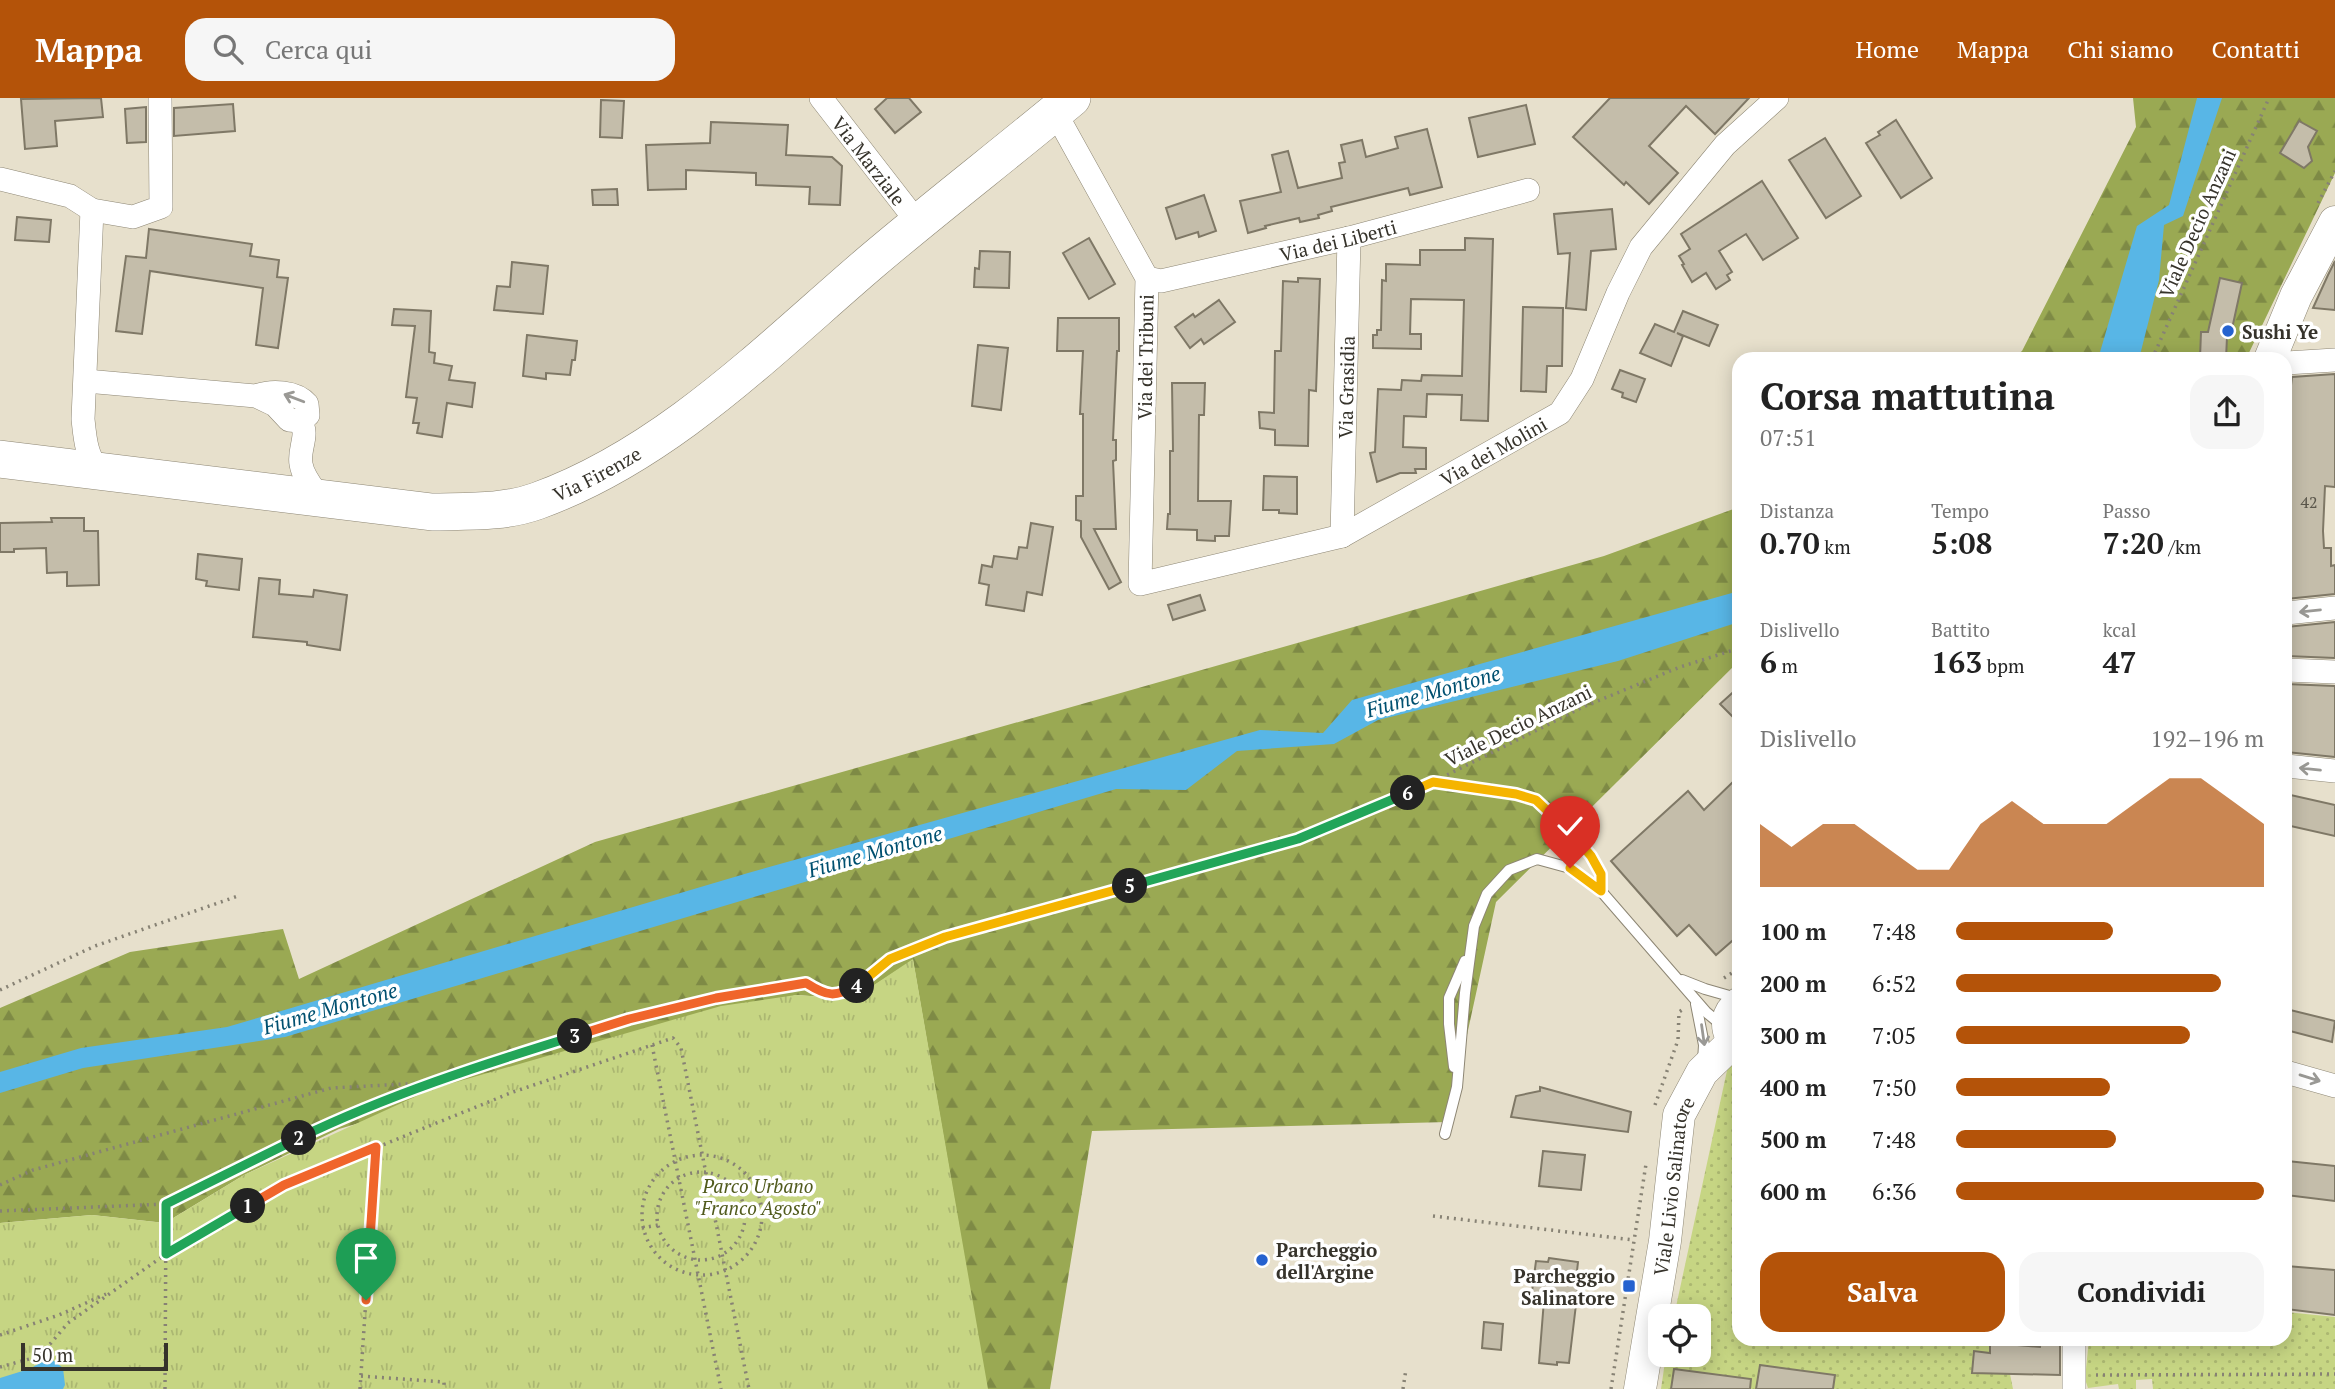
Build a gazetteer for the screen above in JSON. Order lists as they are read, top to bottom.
{
  "streets": {
    "main road": ["Via Firenze", "Viale Livio Salinatore"],
    "street": [
      "Via Marziale",
      "Via dei Liberti",
      "Via dei Tribuni",
      "Via Grasidia",
      "Via dei Molini"
    ],
    "path": ["Viale Decio Anzani"]
  },
  "crossings": [
    ["Via Marziale", "Via Firenze"],
    ["Via dei Liberti", "Via dei Tribuni"],
    ["Via dei Liberti", "Via Grasidia"],
    ["Via dei Tribuni", "Via dei Molini"],
    ["Via dei Tribuni", "Via Firenze"],
    ["Via Grasidia", "Via dei Molini"]
  ],
  "water": ["Fiume Montone"],
  "parks": ["Parco Urbano \"Franco Agosto\""],
  "places": {
    "other": ["Sushi Ye", "Parcheggio dell'Argine"],
    "transit": ["Parcheggio Salinatore"]
  },
  "house_numbers": ["42"],
  "scale_bar": "50 m",
  "page": {
    "header": "Mappa",
    "search": "Cerca qui",
    "nav": [
      "Home",
      "Mappa",
      "Chi siamo",
      "Contatti"
    ],
    "heading": ["Corsa mattutina", "07:51"],
    "stats": [
      ["Distanza", "0.70 km"],
      ["Tempo", "5:08"],
      ["Passo", "7:20 /km"],
      ["Dislivello", "6 m"],
      ["Battito", "163 bpm"],
      ["kcal", "47"]
    ],
    "chart": ["Dislivello", "192–196 m"],
    "pins": [
      "6",
      "5",
      "4",
      "3",
      "2",
      "1"
    ],
    "list": [
      {
        "name": "100 m",
        "note": "7:48"
      },
      {
        "name": "200 m",
        "note": "6:52"
      },
      {
        "name": "300 m",
        "note": "7:05"
      },
      {
        "name": "400 m",
        "note": "7:50"
      },
      {
        "name": "500 m",
        "note": "7:48"
      },
      {
        "name": "600 m",
        "note": "6:36"
      }
    ],
    "buttons": ["Salva", "Condividi"],
    "scale": "50 m"
  }
}
